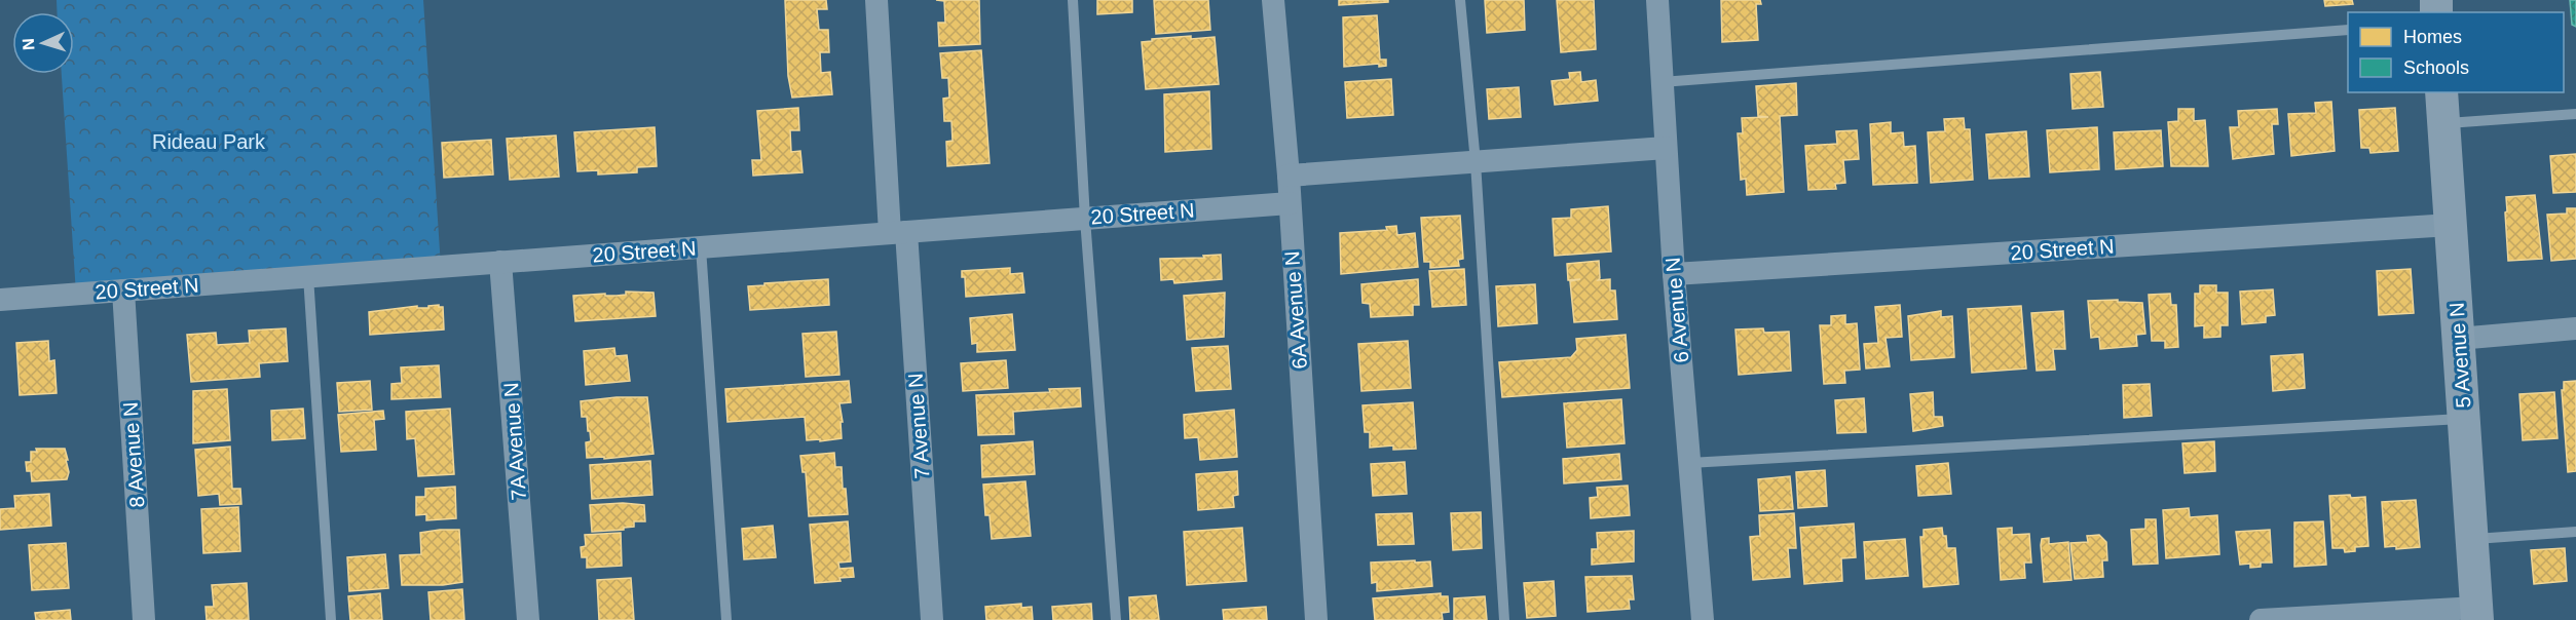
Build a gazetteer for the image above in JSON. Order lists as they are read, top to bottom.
{
  "streets": {
    "main road": ["5 Avenue N"],
    "street": [
      "20 Street N",
      "6A Avenue N",
      "6 Avenue N",
      "7 Avenue N",
      "7A Avenue N",
      "8 Avenue N"
    ]
  },
  "crossings": [
    ["20 Street N", "6A Avenue N"],
    ["20 Street N", "6 Avenue N"],
    ["20 Street N", "5 Avenue N"],
    ["20 Street N", "7 Avenue N"],
    ["20 Street N", "7A Avenue N"],
    ["20 Street N", "8 Avenue N"]
  ],
  "parks": ["Rideau Park"],
  "legend": ["Homes", "Schools"],
  "north": "left"
}
